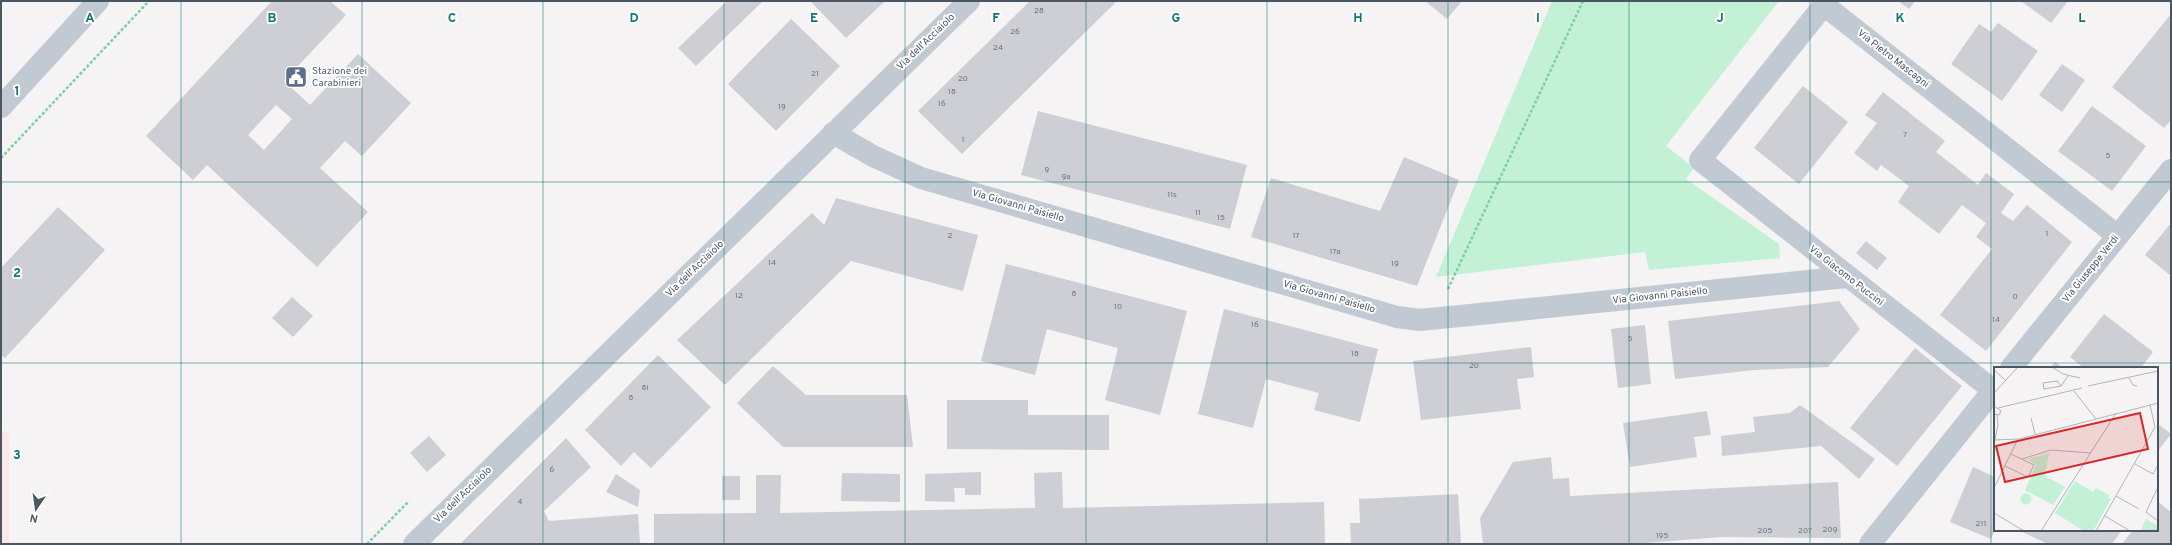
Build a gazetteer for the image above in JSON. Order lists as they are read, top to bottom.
{
  "streets": {
    "street": [
      "Via dell'Acciaiolo",
      "Via Pietro Mascagni",
      "Via Giovanni Paisiello",
      "Via Giuseppe Verdi",
      "Via Giacomo Puccini"
    ]
  },
  "crossings": [
    ["Via dell'Acciaiolo", "Via Giovanni Paisiello"],
    ["Via Pietro Mascagni", "Via Giuseppe Verdi"],
    ["Via Pietro Mascagni", "Via Giacomo Puccini"],
    ["Via Giovanni Paisiello", "Via Giacomo Puccini"]
  ],
  "places": {
    "public building": ["Stazione dei Carabinieri"]
  },
  "house_numbers": [
    "28",
    "26",
    "24",
    "21",
    "20",
    "18",
    "16",
    "19",
    "7",
    "1",
    "5",
    "9",
    "9a",
    "11s",
    "11",
    "15",
    "1",
    "2",
    "17",
    "17a",
    "14",
    "19",
    "8",
    "12",
    "0",
    "10",
    "14",
    "16",
    "5",
    "18",
    "20",
    "8i",
    "8",
    "6",
    "4",
    "211",
    "209",
    "205",
    "207",
    "195"
  ],
  "north": "bottom",
  "grid": {
    "columns": [
      "A",
      "B",
      "C",
      "D",
      "E",
      "F",
      "G",
      "H",
      "I",
      "J",
      "K",
      "L"
    ],
    "rows": ["1", "2", "3"]
  }
}
